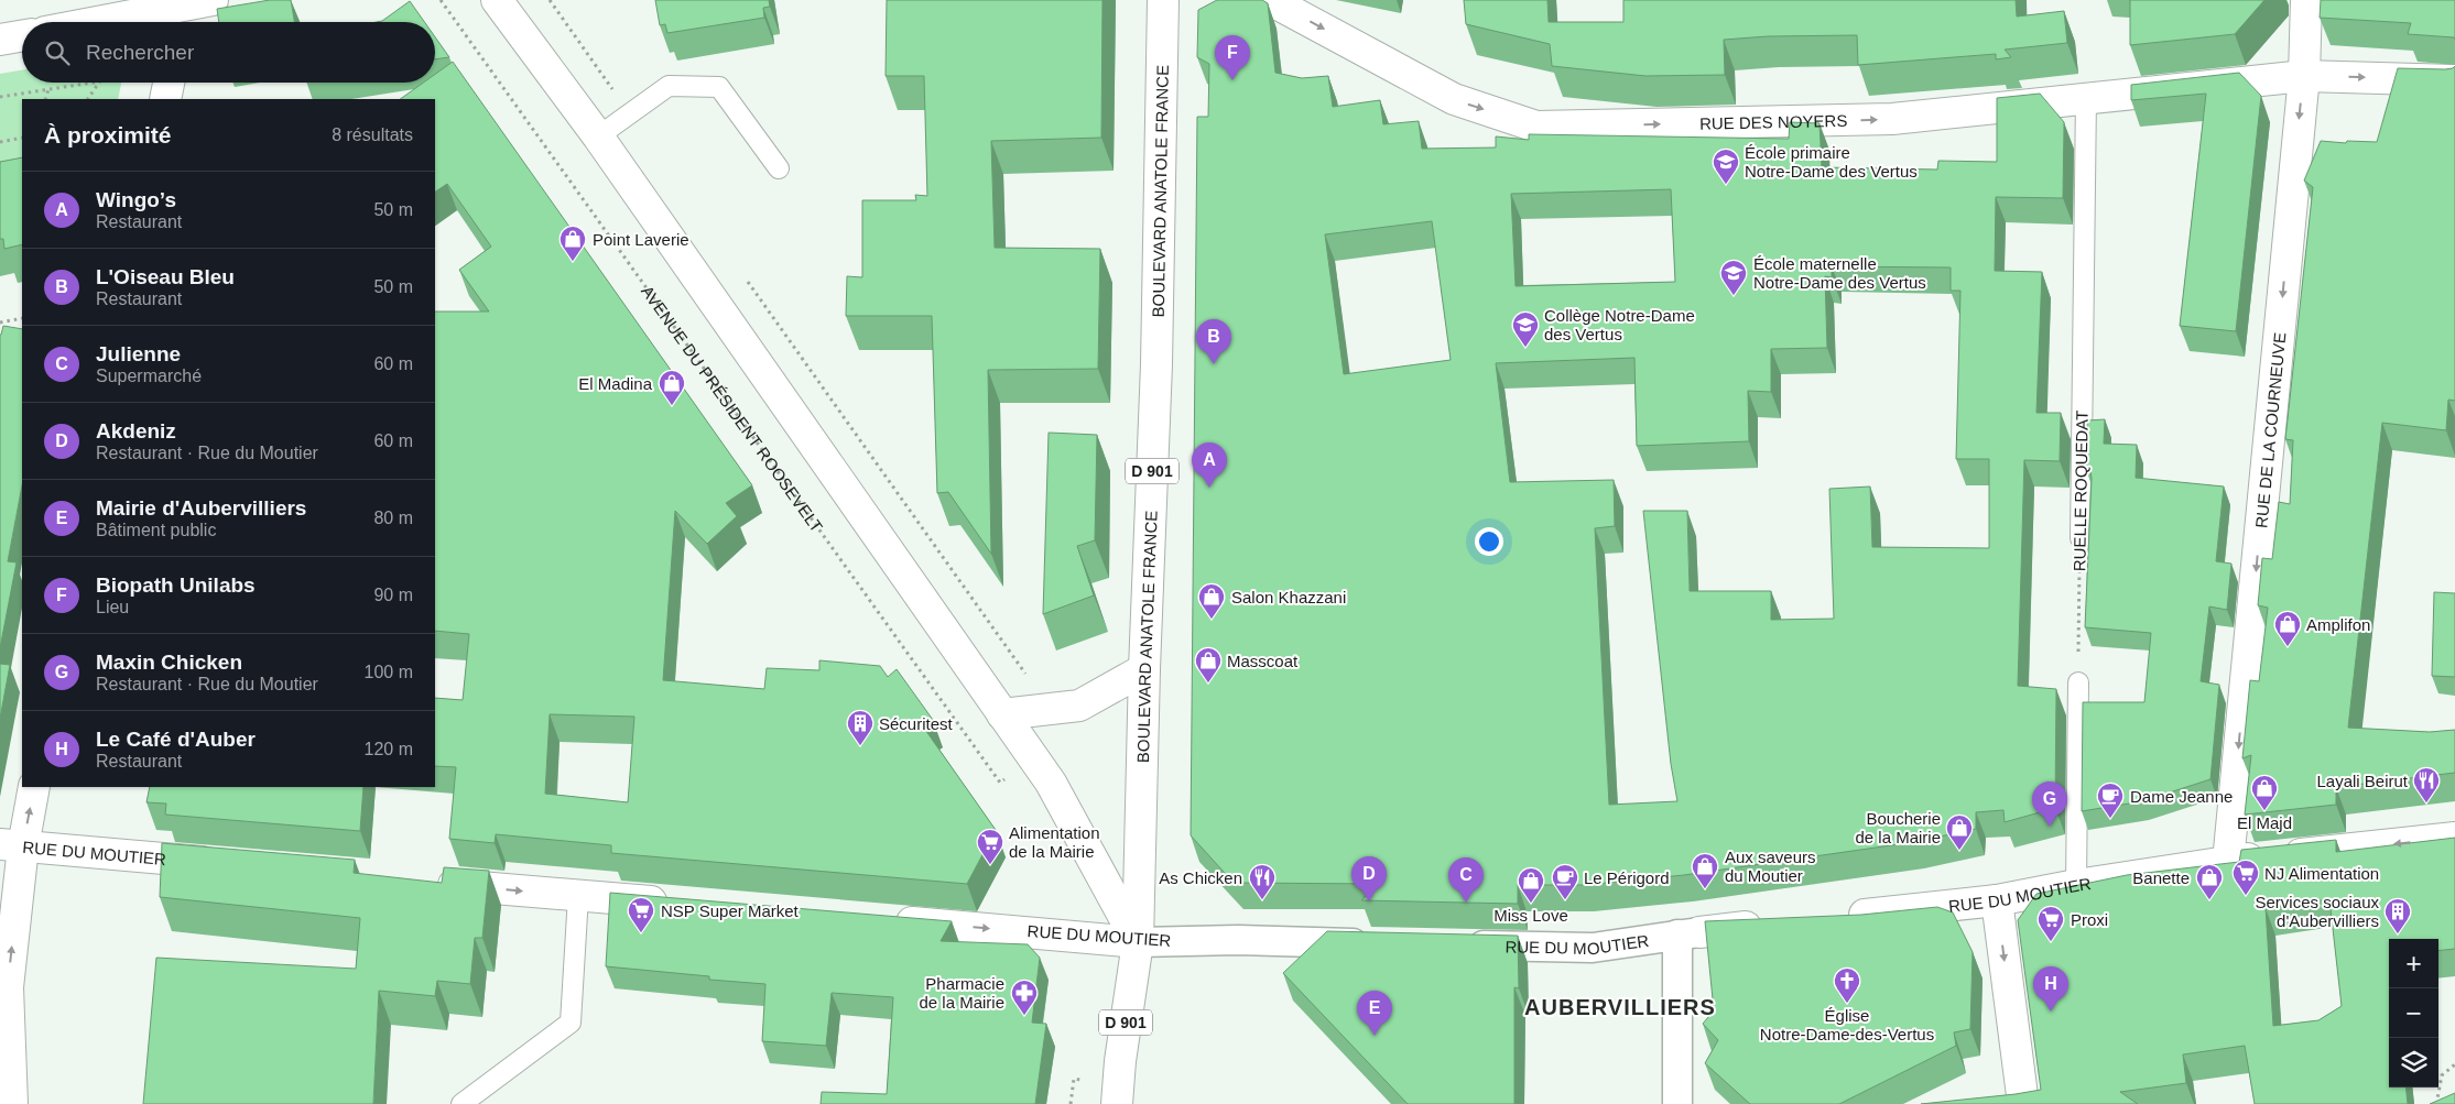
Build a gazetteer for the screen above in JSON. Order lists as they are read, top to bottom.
{
  "streets": {
    "street": [
      "RUE DES NOYERS",
      "BOULEVARD ANATOLE FRANCE",
      "RUE DE LA COURNEUVE",
      "D 901",
      "RUE DU MOUTIER"
    ],
    "lane": ["RUELLE ROQUEDAT"],
    "path": ["AVENUE DU PRÉSIDENT ROOSEVELT"]
  },
  "crossings": [
    ["RUE DES NOYERS", "RUE DE LA COURNEUVE"],
    ["RUE DES NOYERS", "RUELLE ROQUEDAT"],
    ["BOULEVARD ANATOLE FRANCE", "D 901"],
    ["BOULEVARD ANATOLE FRANCE", "RUE DU MOUTIER"],
    ["RUE DE LA COURNEUVE", "RUE DU MOUTIER"],
    ["D 901", "RUE DU MOUTIER"]
  ],
  "one_way": ["RUE DES NOYERS", "RUE DE LA COURNEUVE"],
  "districts": ["AUBERVILLIERS"],
  "places": {
    "school or university": ["École primaire Notre-Dame des Vertus", "École maternelle Notre-Dame des Vertus", "Collège Notre-Dame des Vertus"],
    "shop": [
      "Point Laverie",
      "El Madina",
      "Salon Khazzani",
      "Amplifon",
      "Masscoat",
      "El Majd",
      "Boucherie de la Mairie",
      "Aux saveurs du Moutier",
      "Banette",
      "Miss Love"
    ],
    "building": ["Sécuritest", "Services sociaux d'Aubervilliers"],
    "restaurant": ["Layali Beirut", "As Chicken"],
    "cafe": ["Dame Jeanne", "Le Périgord"],
    "supermarket": [
      "Alimentation de la Mairie",
      "NJ Alimentation",
      "NSP Super Market",
      "Proxi"
    ],
    "church": ["Église Notre-Dame-des-Vertus"],
    "pharmacy": ["Pharmacie de la Mairie"]
  },
  "page": {
    "search": "Rechercher",
    "pins": [
      "F",
      "B",
      "A",
      "G",
      "D",
      "C",
      "H",
      "E"
    ],
    "heading": ["À proximité", "8 résultats"],
    "list": [
      {
        "mark": "A",
        "name": "Wingo’s",
        "note": "Restaurant",
        "value": "50 m"
      },
      {
        "mark": "B",
        "name": "L'Oiseau Bleu",
        "note": "Restaurant",
        "value": "50 m"
      },
      {
        "mark": "C",
        "name": "Julienne",
        "note": "Supermarché",
        "value": "60 m"
      },
      {
        "mark": "D",
        "name": "Akdeniz",
        "note": "Restaurant · Rue du Moutier",
        "value": "60 m"
      },
      {
        "mark": "E",
        "name": "Mairie d'Aubervilliers",
        "note": "Bâtiment public",
        "value": "80 m"
      },
      {
        "mark": "F",
        "name": "Biopath Unilabs",
        "note": "Lieu",
        "value": "90 m"
      },
      {
        "mark": "G",
        "name": "Maxin Chicken",
        "note": "Restaurant · Rue du Moutier",
        "value": "100 m"
      },
      {
        "mark": "H",
        "name": "Le Café d'Auber",
        "note": "Restaurant",
        "value": "120 m"
      }
    ],
    "map_buttons": ["+", "−"]
  }
}
